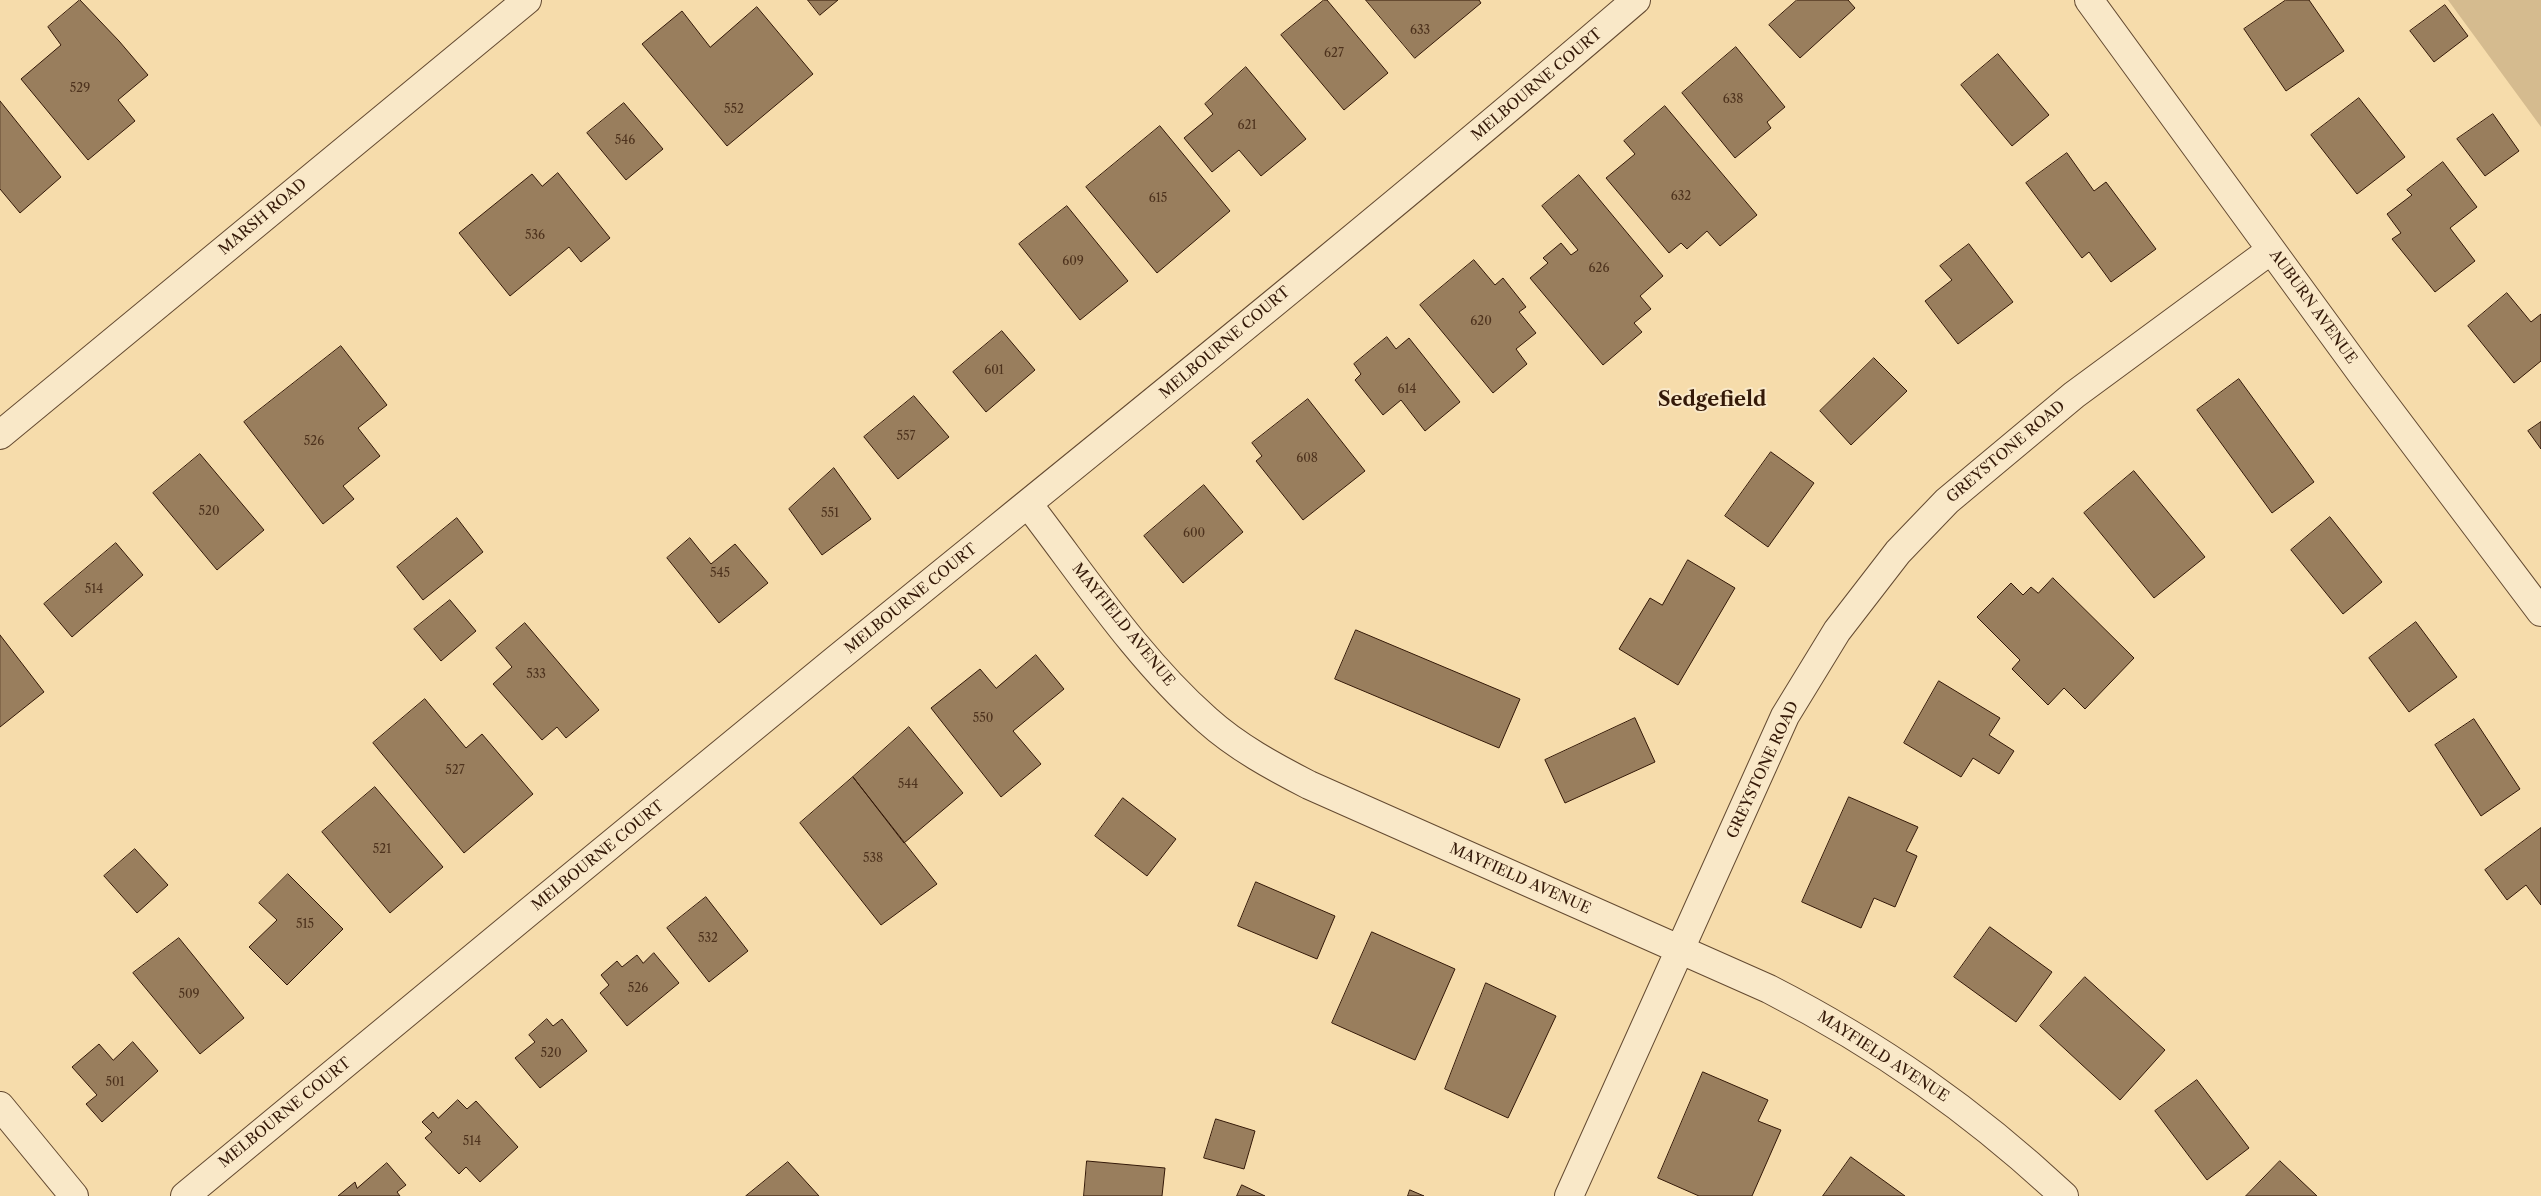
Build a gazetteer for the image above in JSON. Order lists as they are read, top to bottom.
{
  "streets": {
    "street": [
      "MELBOURNE COURT",
      "MARSH ROAD",
      "AUBURN AVENUE",
      "GREYSTONE ROAD",
      "MAYFIELD AVENUE"
    ]
  },
  "crossings": [
    ["MELBOURNE COURT", "MAYFIELD AVENUE"],
    ["AUBURN AVENUE", "GREYSTONE ROAD"],
    ["GREYSTONE ROAD", "MAYFIELD AVENUE"]
  ],
  "districts": ["Sedgefield"],
  "house_numbers": [
    "633",
    "627",
    "529",
    "638",
    "552",
    "621",
    "546",
    "632",
    "615",
    "536",
    "609",
    "626",
    "620",
    "601",
    "614",
    "557",
    "526",
    "608",
    "520",
    "551",
    "600",
    "545",
    "514",
    "533",
    "550",
    "527",
    "544",
    "521",
    "538",
    "515",
    "532",
    "526",
    "509",
    "520",
    "501",
    "514"
  ]
}
